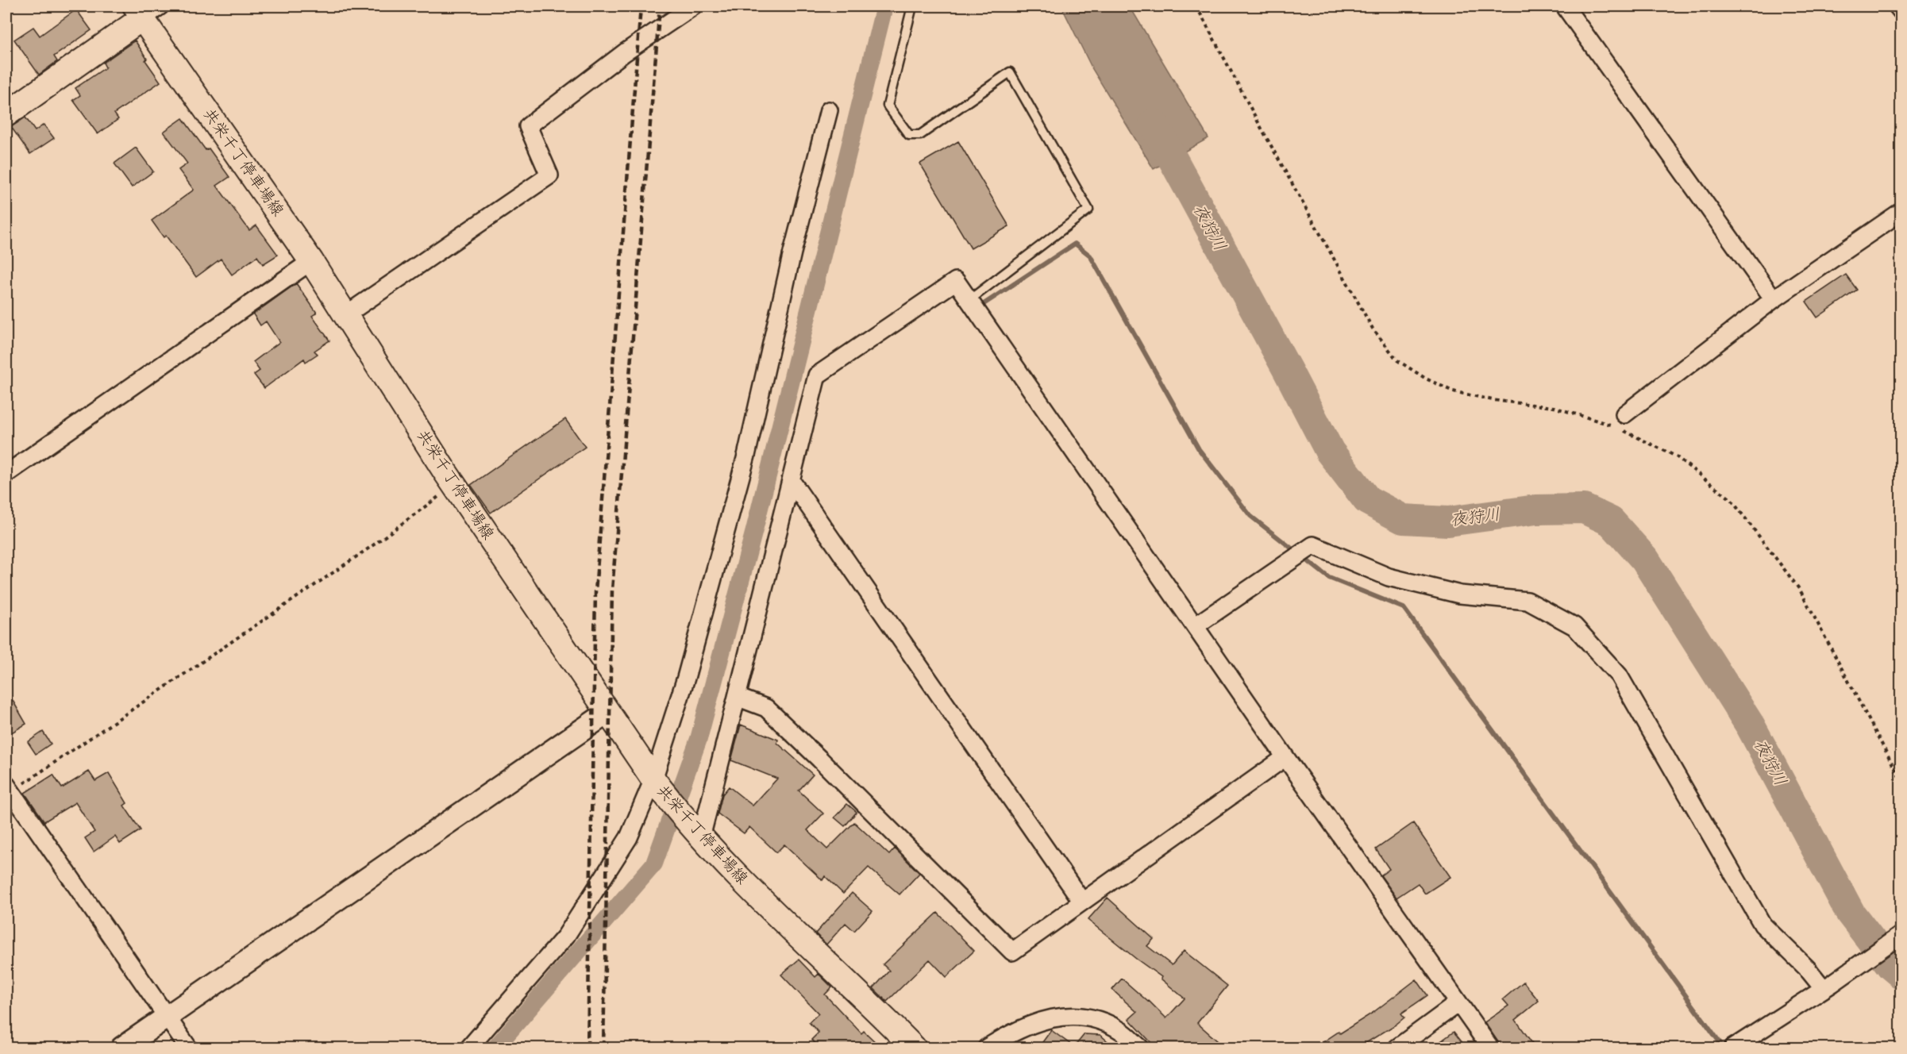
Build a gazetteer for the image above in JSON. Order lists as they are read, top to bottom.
{
  "streets": {
    "main road": ["共栄千丁停車場線"]
  },
  "water": ["夜狩川"]
}
